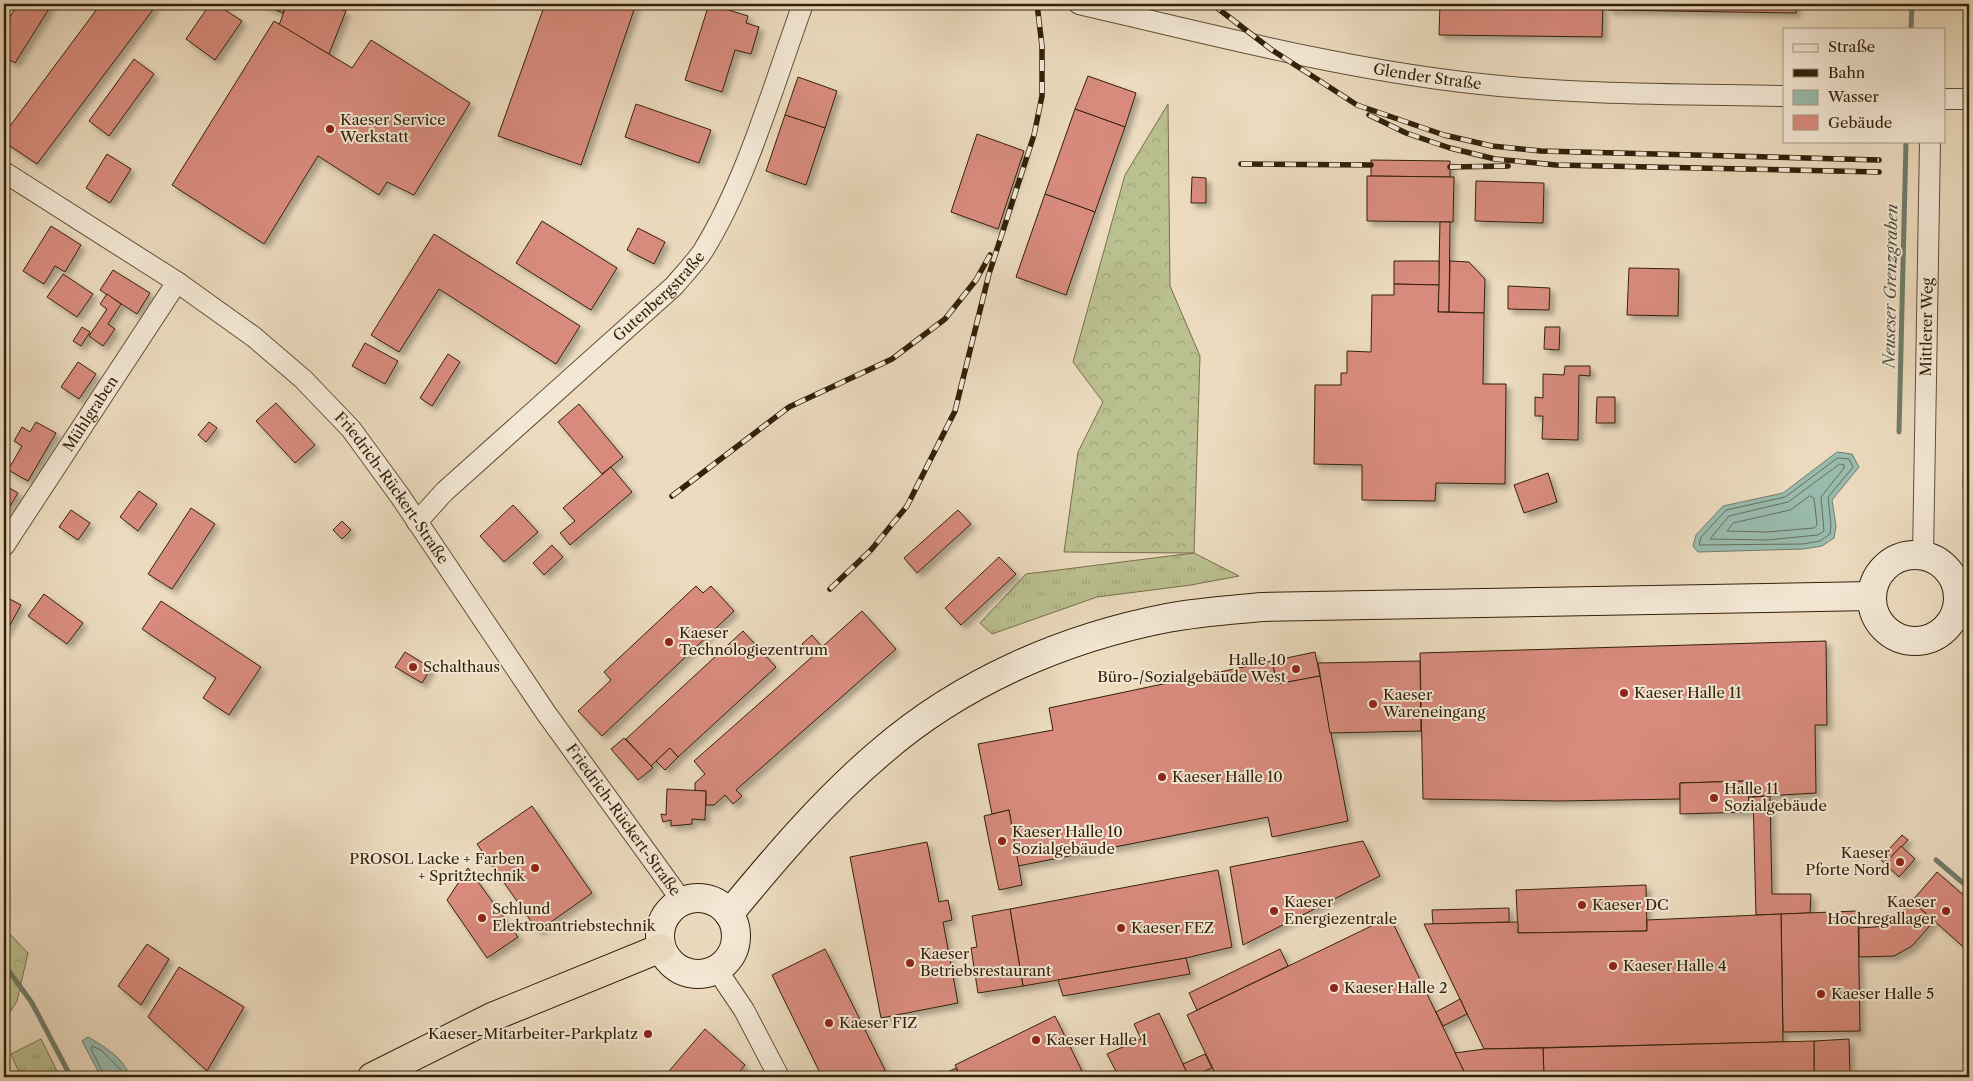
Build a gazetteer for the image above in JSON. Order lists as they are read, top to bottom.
{
  "streets": {
    "street": [
      "Glender Straße",
      "Gutenbergstraße",
      "Mittlerer Weg",
      "Mühlgraben",
      "Friedrich-Rückert-Straße"
    ]
  },
  "crossings": [
    ["Gutenbergstraße", "Friedrich-Rückert-Straße"],
    ["Mühlgraben", "Friedrich-Rückert-Straße"]
  ],
  "water": ["Neuseser Grenzgraben"],
  "places": [
    "Kaeser Service Werkstatt",
    "Kaeser Technologiezentrum",
    "Schalthaus",
    "Halle 10 Büro-/Sozialgebäude West",
    "Kaeser Halle 11",
    "Kaeser Wareneingang",
    "Kaeser Halle 10",
    "Halle 11 Sozialgebäude",
    "Kaeser Halle 10 Sozialgebäude",
    "Kaeser Pforte Nord",
    "PROSOL Lacke + Farben + Spritztechnik",
    "Kaeser DC",
    "Kaeser Energiezentrale",
    "Kaeser Hochregallager",
    "Schlund Elektroantriebstechnik",
    "Kaeser FEZ",
    "Kaeser Betriebsrestaurant",
    "Kaeser Halle 4",
    "Kaeser Halle 2",
    "Kaeser Halle 5",
    "Kaeser FIZ",
    "Kaeser-Mitarbeiter-Parkplatz",
    "Kaeser Halle 1"
  ],
  "legend": [
    "Straße",
    "Bahn",
    "Wasser",
    "Gebäude"
  ]
}
